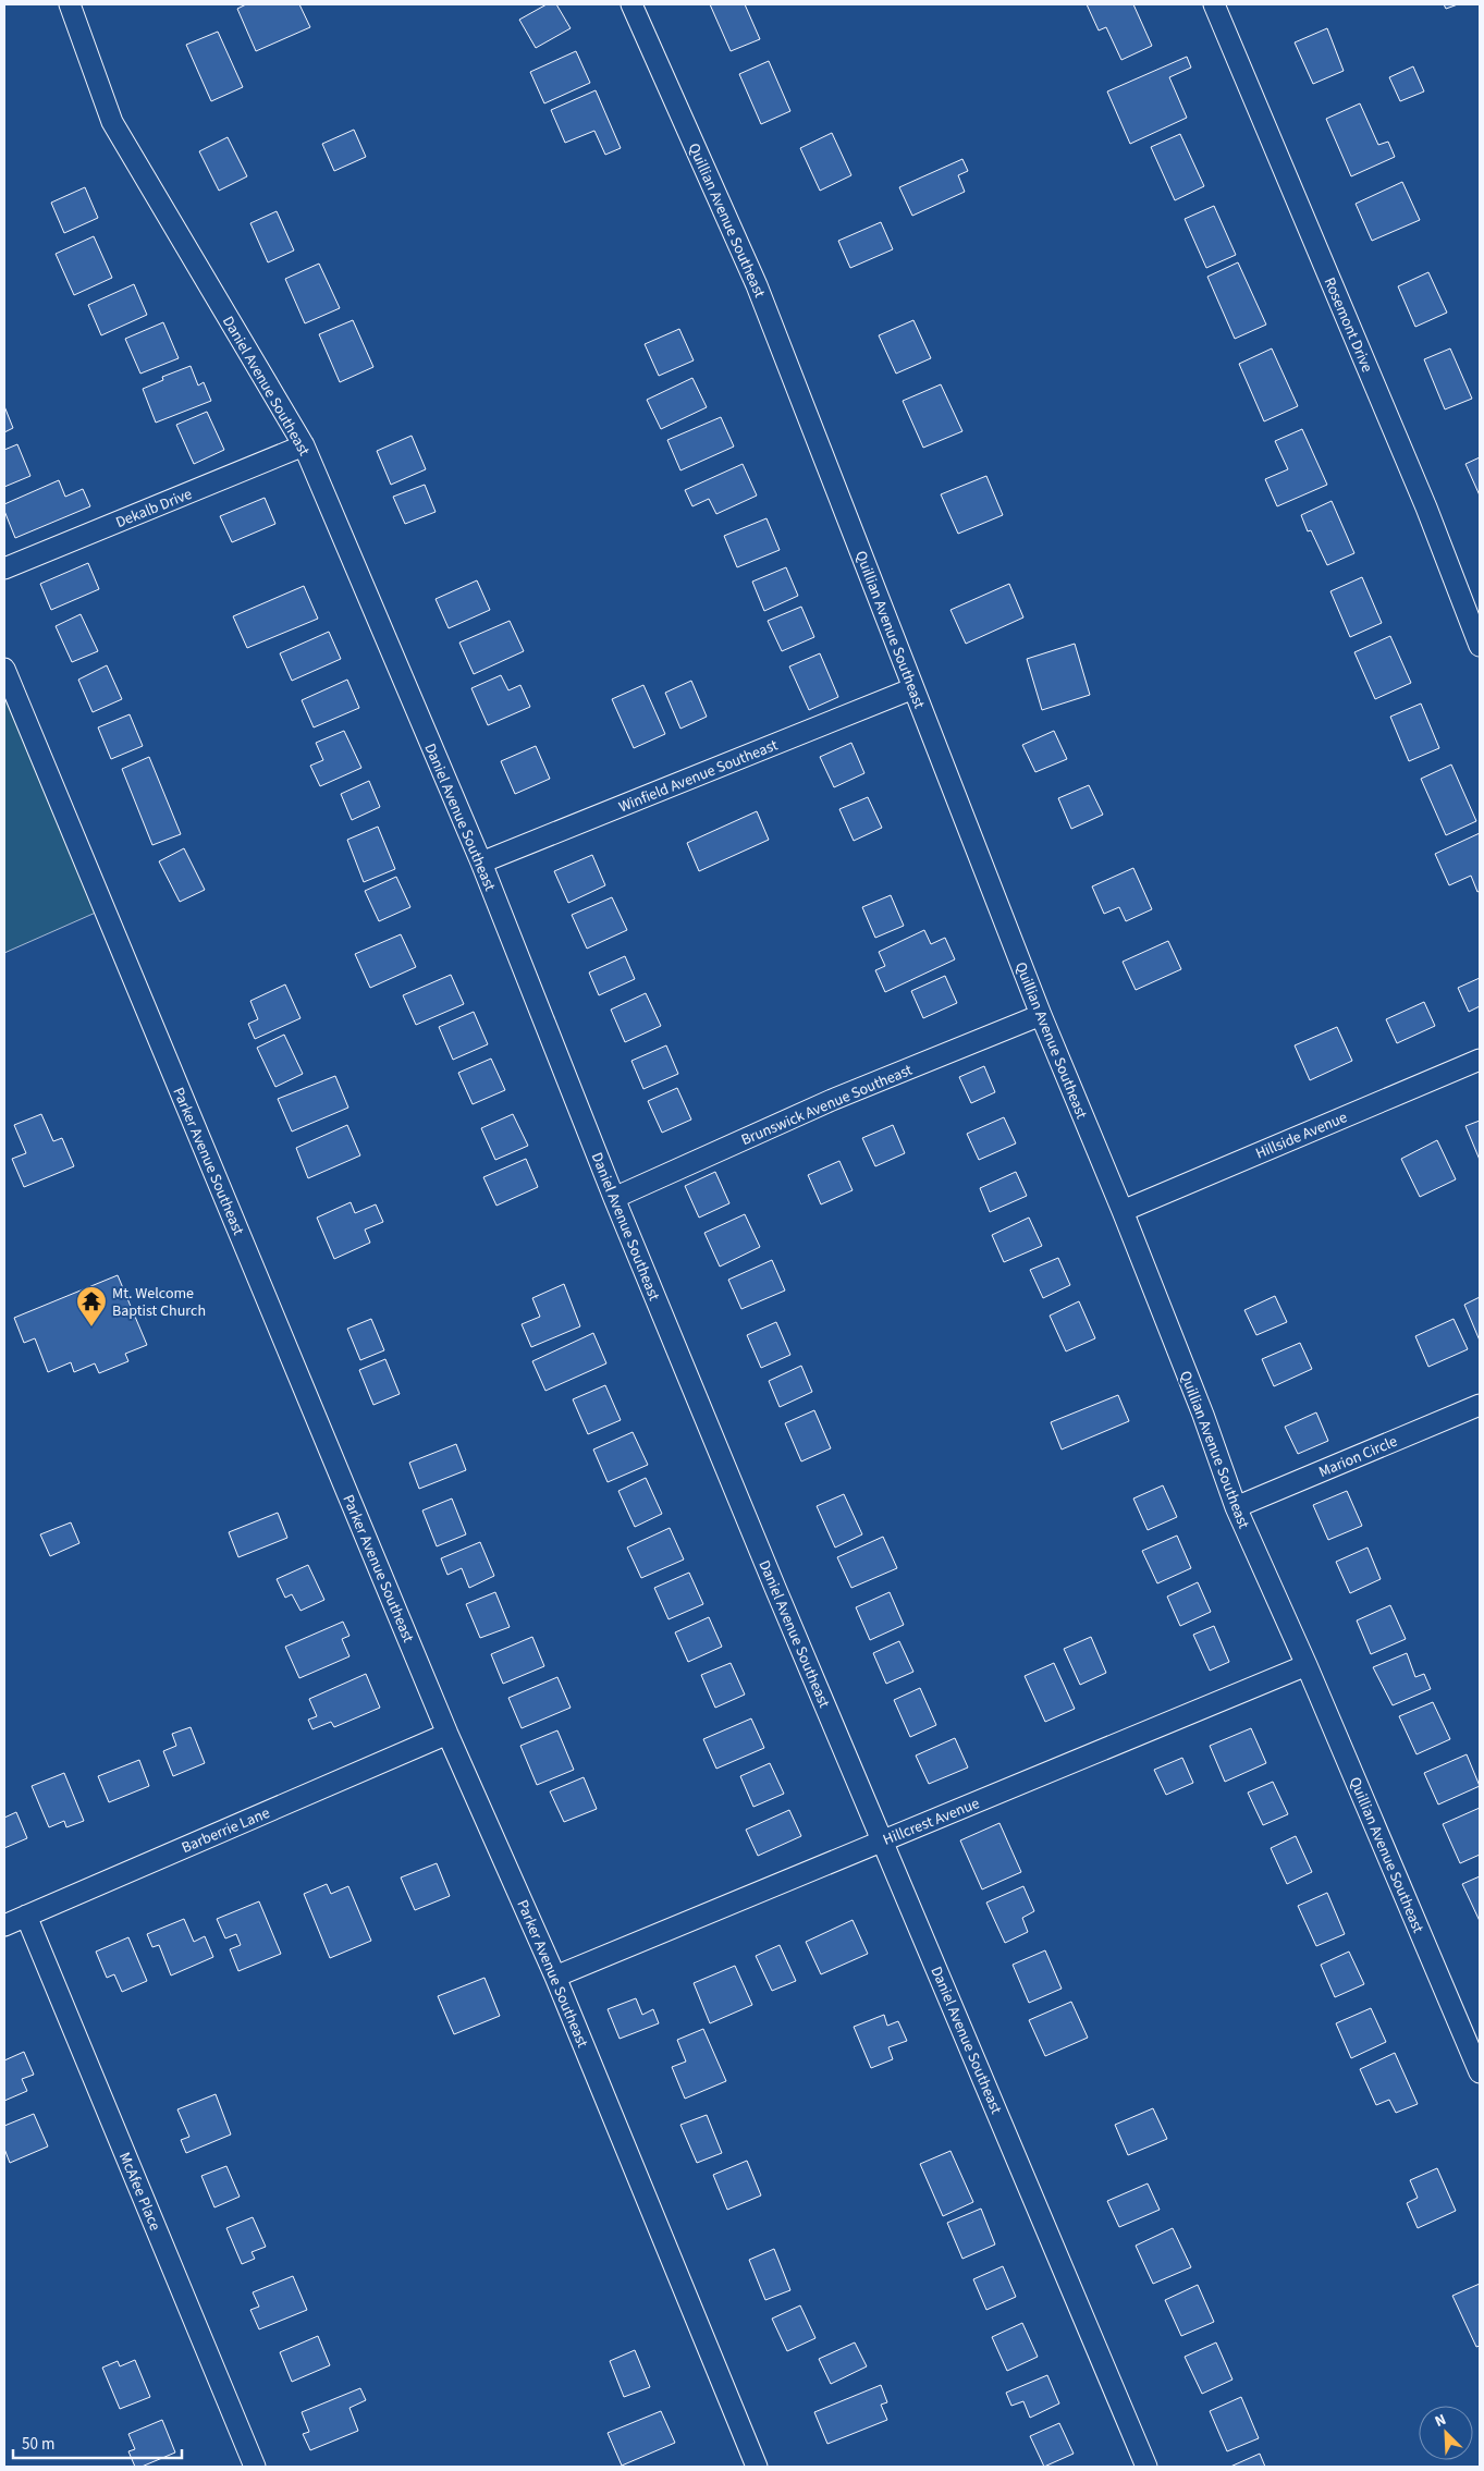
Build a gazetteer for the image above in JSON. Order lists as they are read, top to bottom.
{
  "streets": {
    "street": [
      "Quillian Avenue Southeast",
      "Rosemont Drive",
      "Daniel Avenue Southeast",
      "Dekalb Drive",
      "Winfield Avenue Southeast",
      "Brunswick Avenue Southeast",
      "Hillside Avenue",
      "Parker Avenue Southeast",
      "Marion Circle",
      "Hillcrest Avenue",
      "Barberrie Lane",
      "McAfee Place"
    ]
  },
  "crossings": [
    ["Quillian Avenue Southeast", "Winfield Avenue Southeast"],
    ["Quillian Avenue Southeast", "Brunswick Avenue Southeast"],
    ["Quillian Avenue Southeast", "Hillside Avenue"],
    ["Quillian Avenue Southeast", "Marion Circle"],
    ["Quillian Avenue Southeast", "Hillcrest Avenue"],
    ["Daniel Avenue Southeast", "Dekalb Drive"],
    ["Daniel Avenue Southeast", "Winfield Avenue Southeast"],
    ["Daniel Avenue Southeast", "Brunswick Avenue Southeast"],
    ["Daniel Avenue Southeast", "Hillcrest Avenue"],
    ["Parker Avenue Southeast", "Hillcrest Avenue"],
    ["Parker Avenue Southeast", "Barberrie Lane"],
    ["Barberrie Lane", "McAfee Place"]
  ],
  "places": {
    "temple": ["Mt. Welcome Baptist Church"]
  },
  "scale_bar": "50 m",
  "north": "top left"
}
